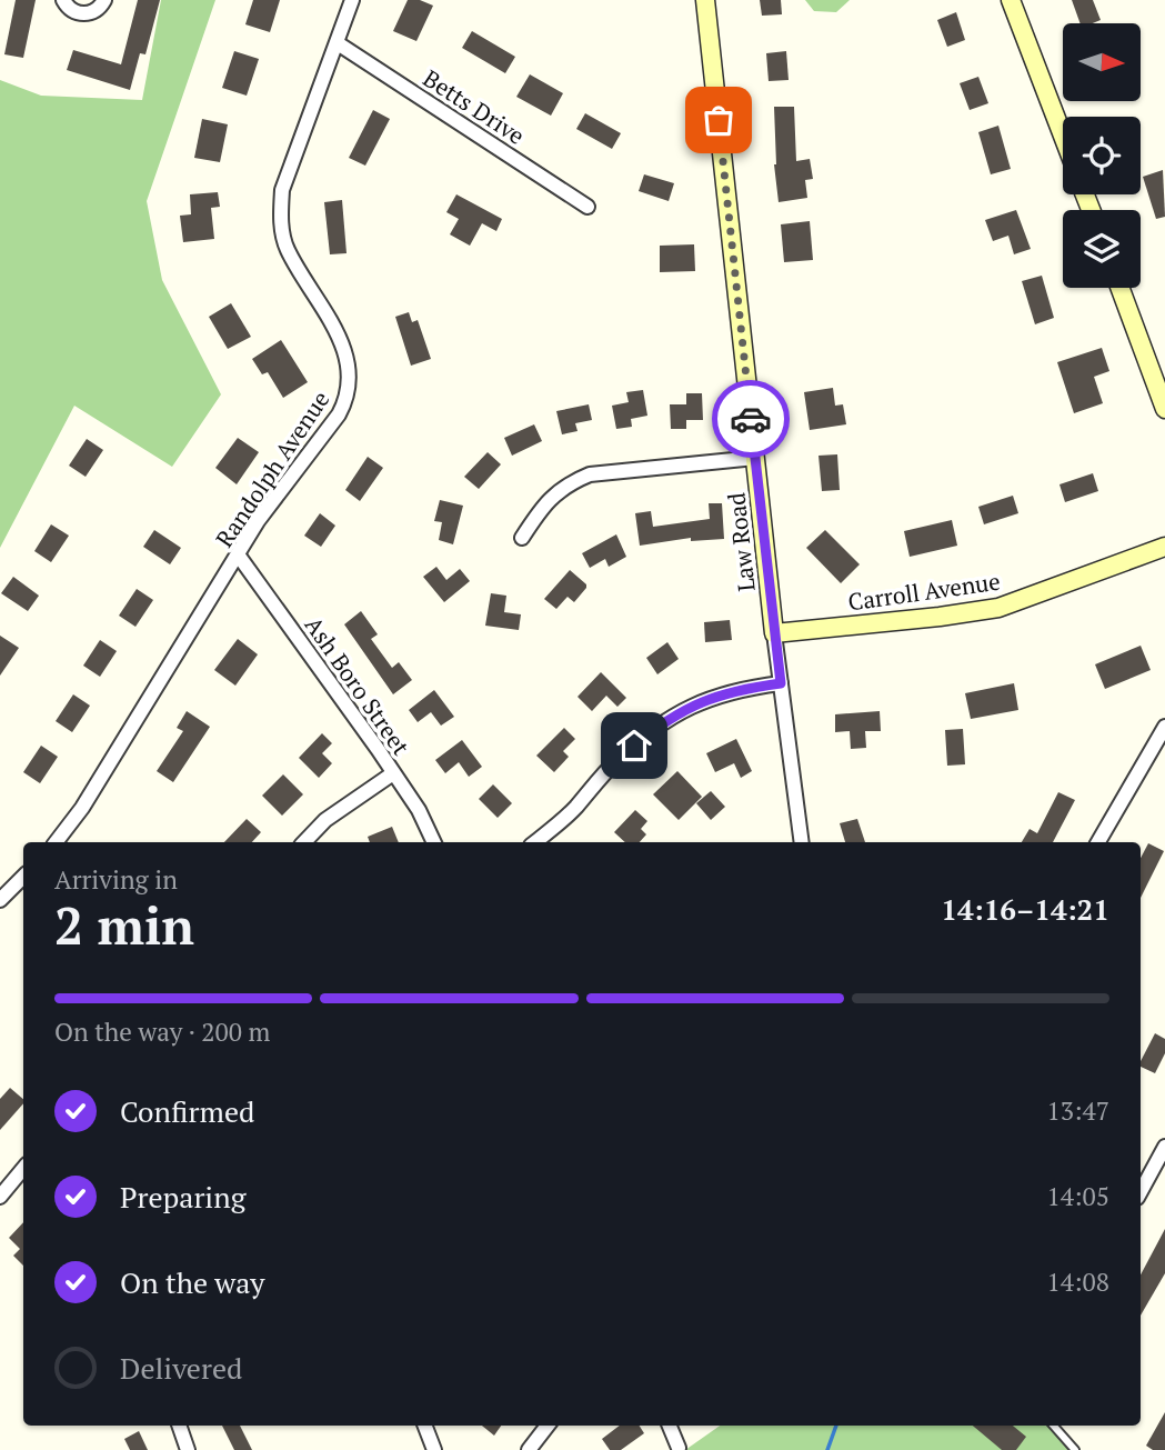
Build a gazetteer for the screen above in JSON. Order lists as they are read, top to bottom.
{
  "streets": {
    "street": [
      "Betts Drive",
      "Randolph Avenue",
      "Law Road",
      "Carroll Avenue",
      "Ash Boro Street"
    ]
  },
  "crossings": [
    ["Betts Drive", "Randolph Avenue"],
    ["Randolph Avenue", "Ash Boro Street"],
    ["Law Road", "Carroll Avenue"]
  ],
  "north": "right",
  "page": {
    "heading": ["2 min", "Arriving in", "14:16–14:21"],
    "bar": "On the way · 200 m",
    "list": [
      ["Confirmed", "13:47"],
      ["Preparing", "14:05"],
      ["On the way", "14:08"],
      "Delivered"
    ]
  }
}
